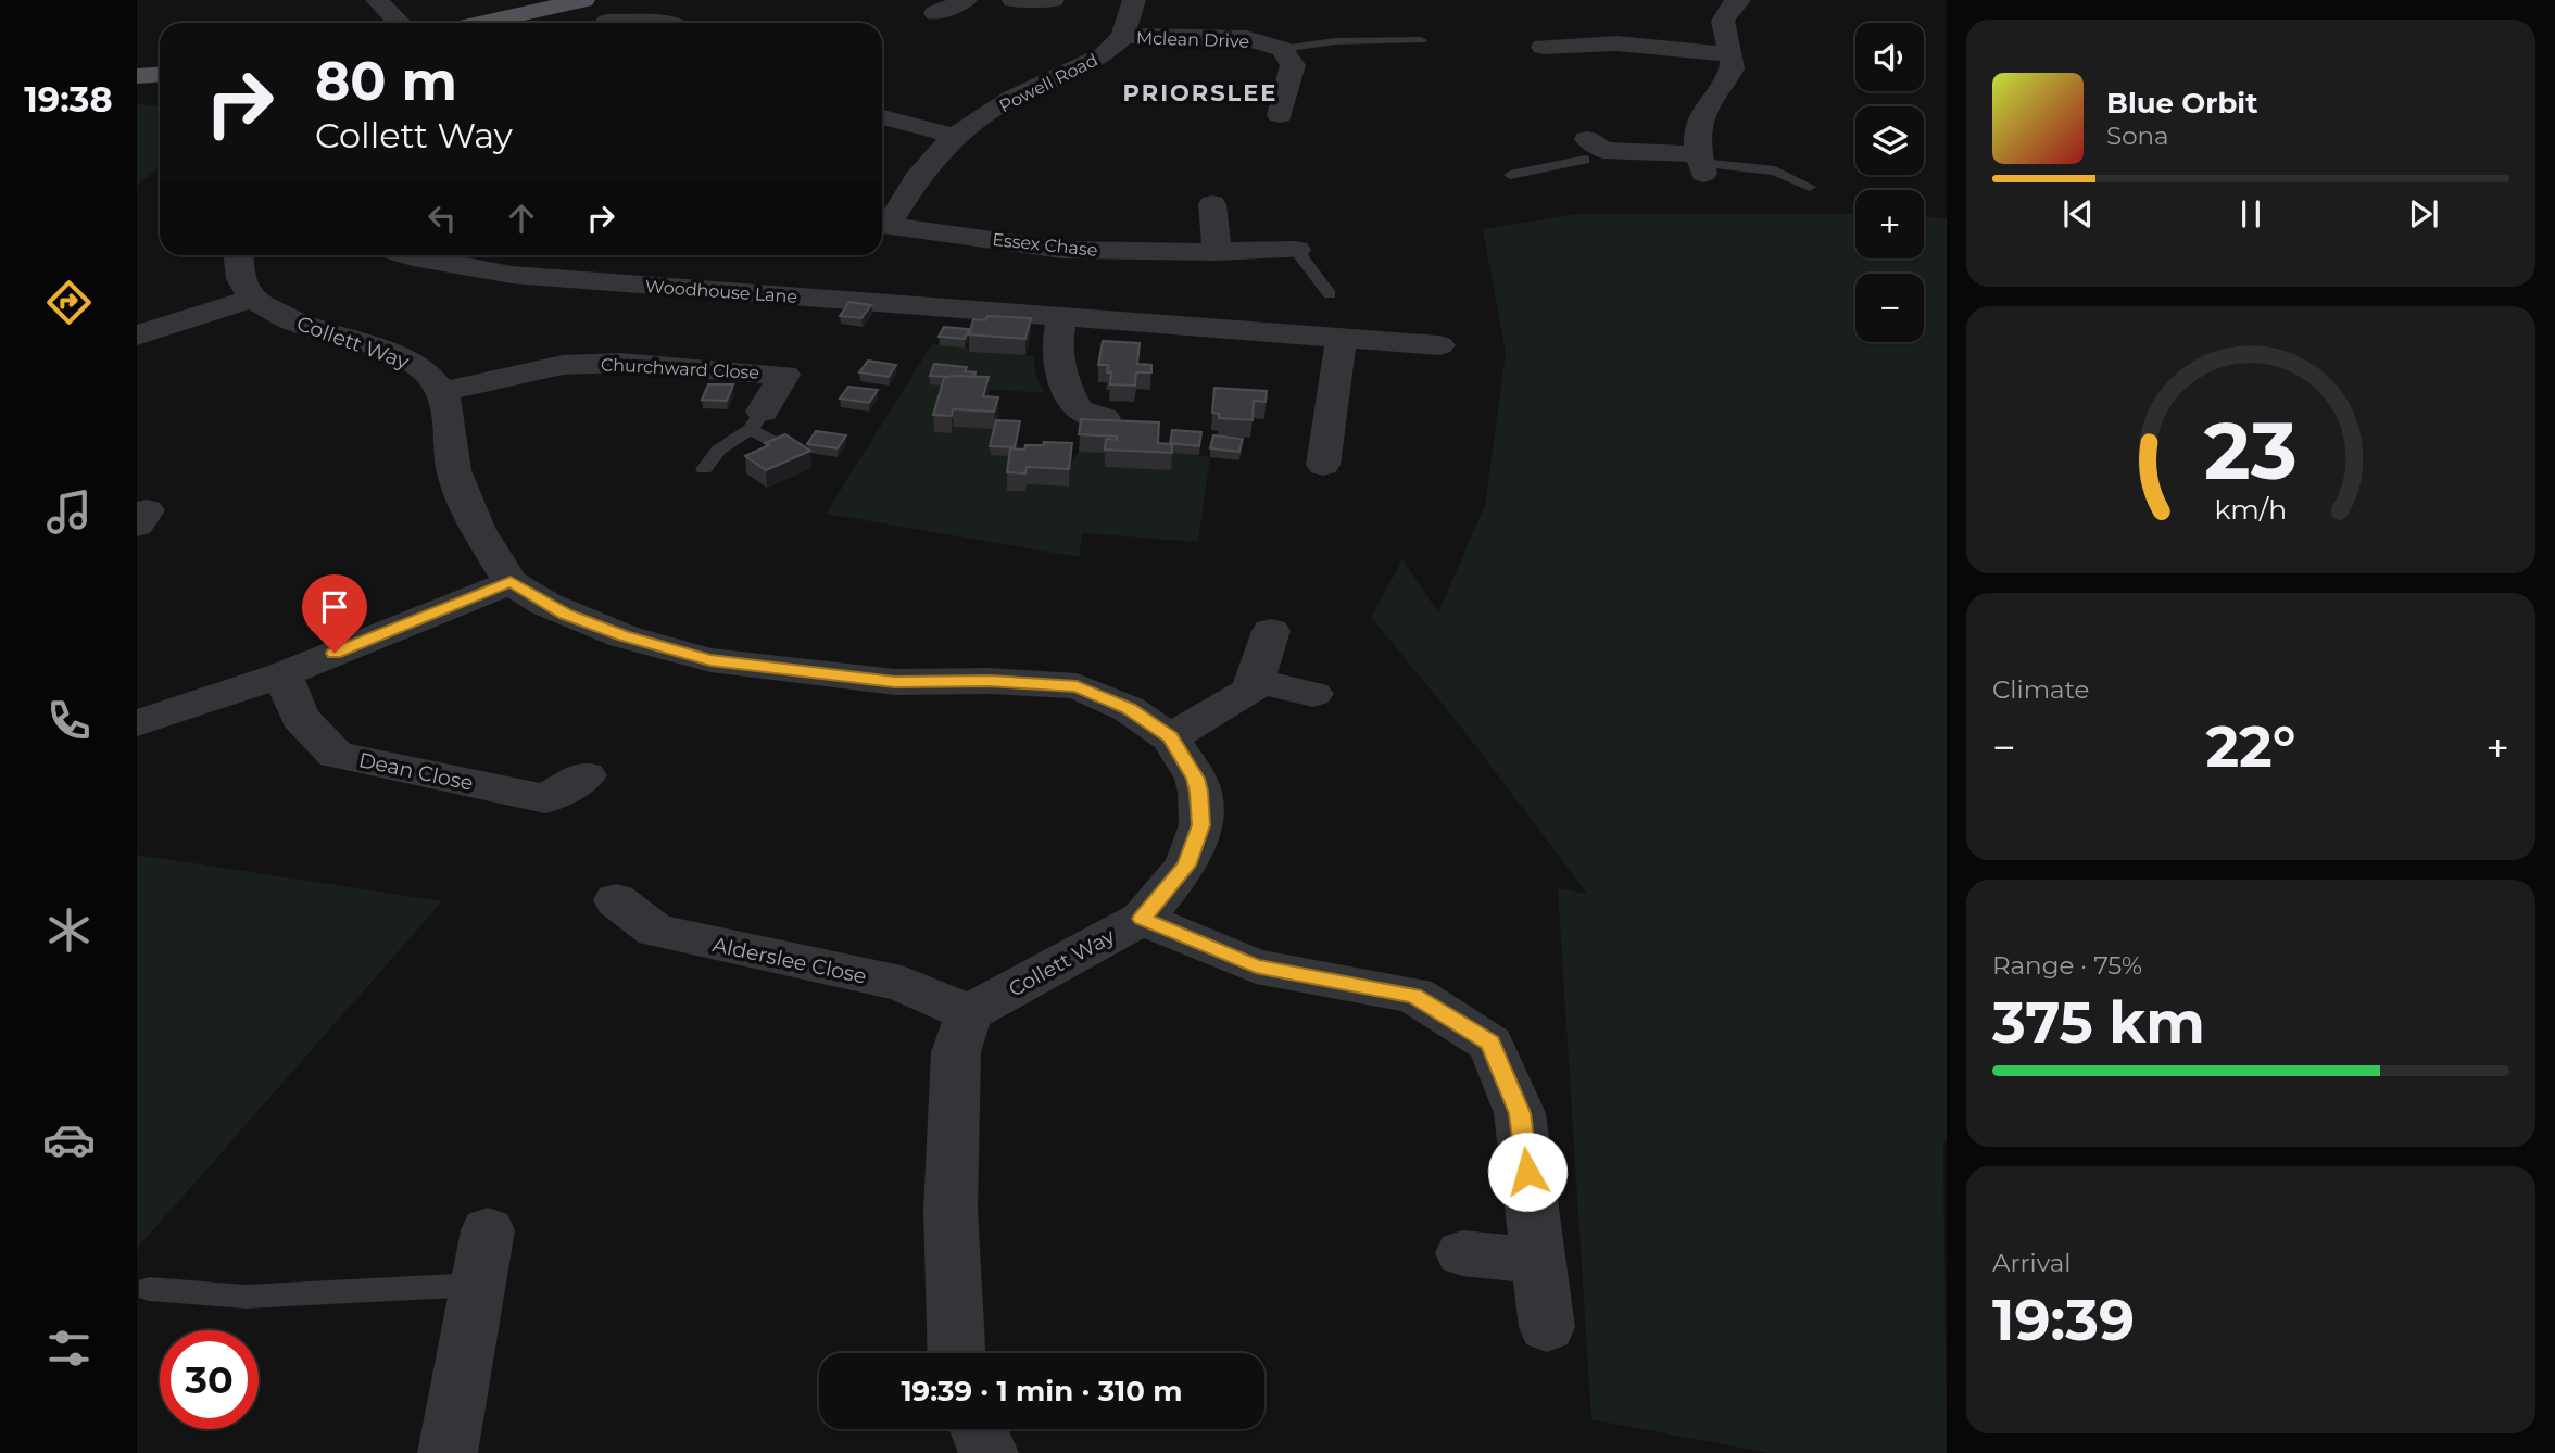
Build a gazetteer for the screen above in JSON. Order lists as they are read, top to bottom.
{
  "streets": {
    "street": [
      "Mclean Drive",
      "Powell Road",
      "Essex Chase",
      "Woodhouse Lane",
      "Collett Way",
      "Churchward Close",
      "Dean Close",
      "Alderslee Close"
    ]
  },
  "crossings": [
    ["Mclean Drive", "Powell Road"],
    ["Collett Way", "Churchward Close"],
    ["Collett Way", "Alderslee Close"]
  ],
  "districts": ["PRIORSLEE"],
  "page": {
    "tabs": "19:38",
    "map_buttons": ["+", "−"],
    "turn": ["80 m", "Collett Way"],
    "song": ["Blue Orbit", "Sona"],
    "tile": [
      "Climate",
      ["Range · 75%", "375 km"],
      ["Arrival", "19:39"]
    ],
    "heat": ["−", "22°", "+"],
    "limit": "30",
    "trip": "19:39 · 1 min · 310 m",
    "gauge": ["23", "km/h"]
  }
}
